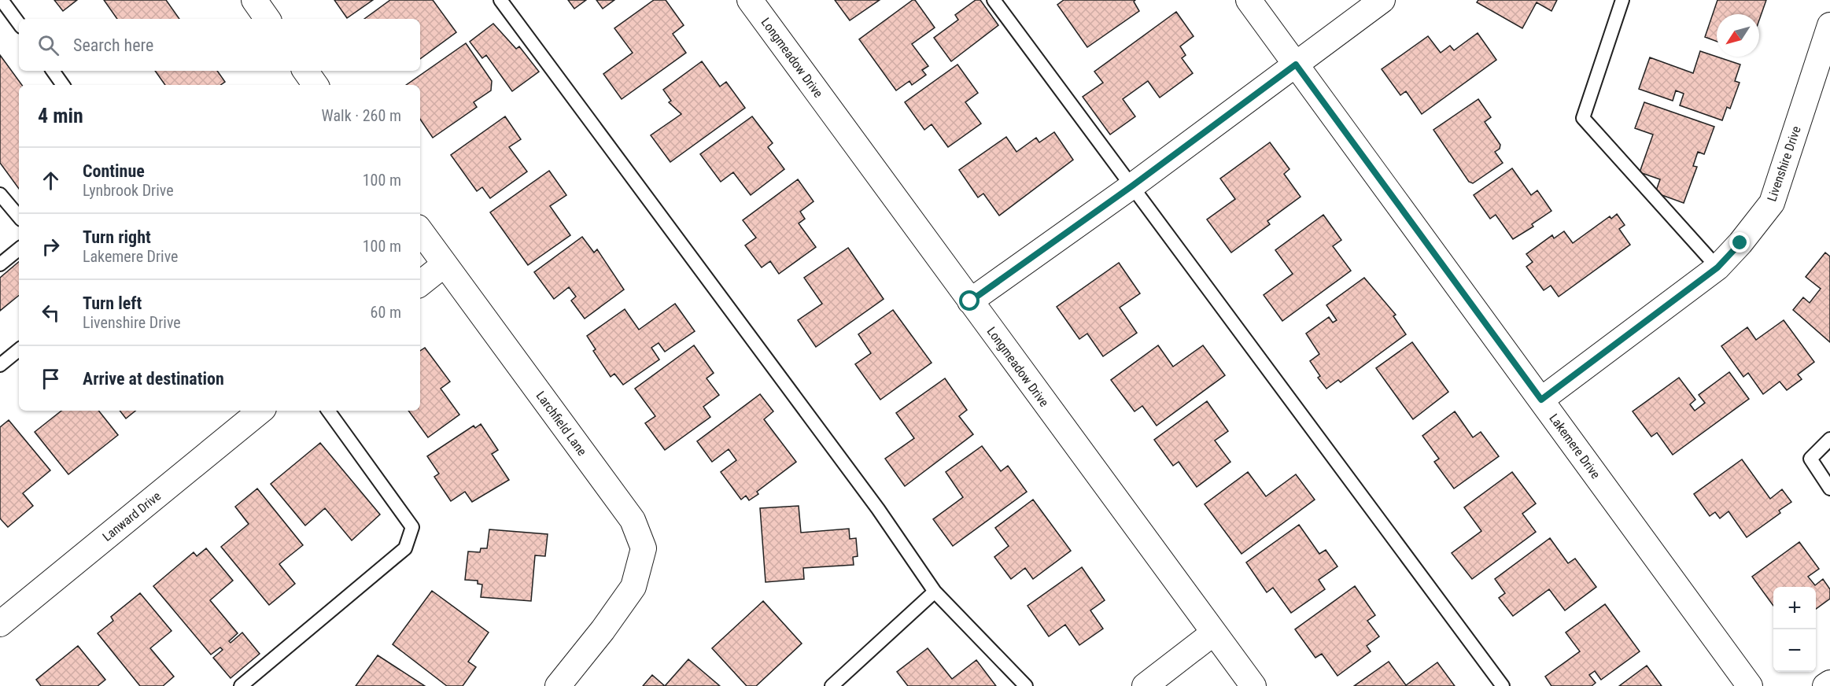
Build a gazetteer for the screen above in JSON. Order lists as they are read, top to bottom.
{
  "streets": {
    "street": [
      "Longmeadow Drive",
      "Livenshire Drive",
      "Larchfield Lane",
      "Lakemere Drive",
      "Lanward Drive"
    ]
  },
  "crossings": [
    ["Livenshire Drive", "Lakemere Drive"]
  ],
  "north": "bottom left",
  "page": {
    "search": "Search here",
    "heading": ["4 min", "Walk · 260 m"],
    "list": [
      ["Continue", "Lynbrook Drive", "100 m"],
      ["Turn right", "Lakemere Drive", "100 m"],
      ["Turn left", "Livenshire Drive", "60 m"],
      "Arrive at destination"
    ],
    "map_buttons": ["+", "−"]
  }
}
